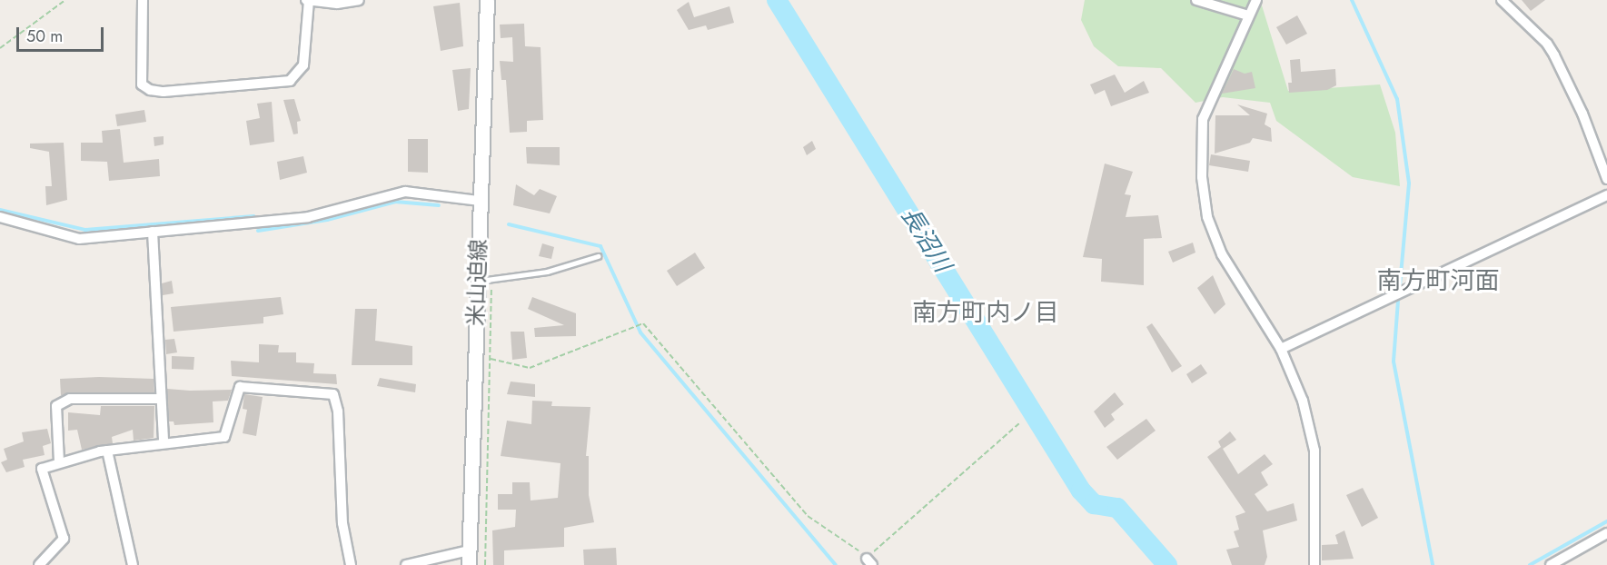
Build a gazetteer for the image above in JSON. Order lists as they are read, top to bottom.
{
  "streets": {
    "main road": ["米山迫線"]
  },
  "districts": ["南方町河面", "南方町内ノ目"],
  "water": ["長沼川"],
  "scale_bar": "50 m"
}
